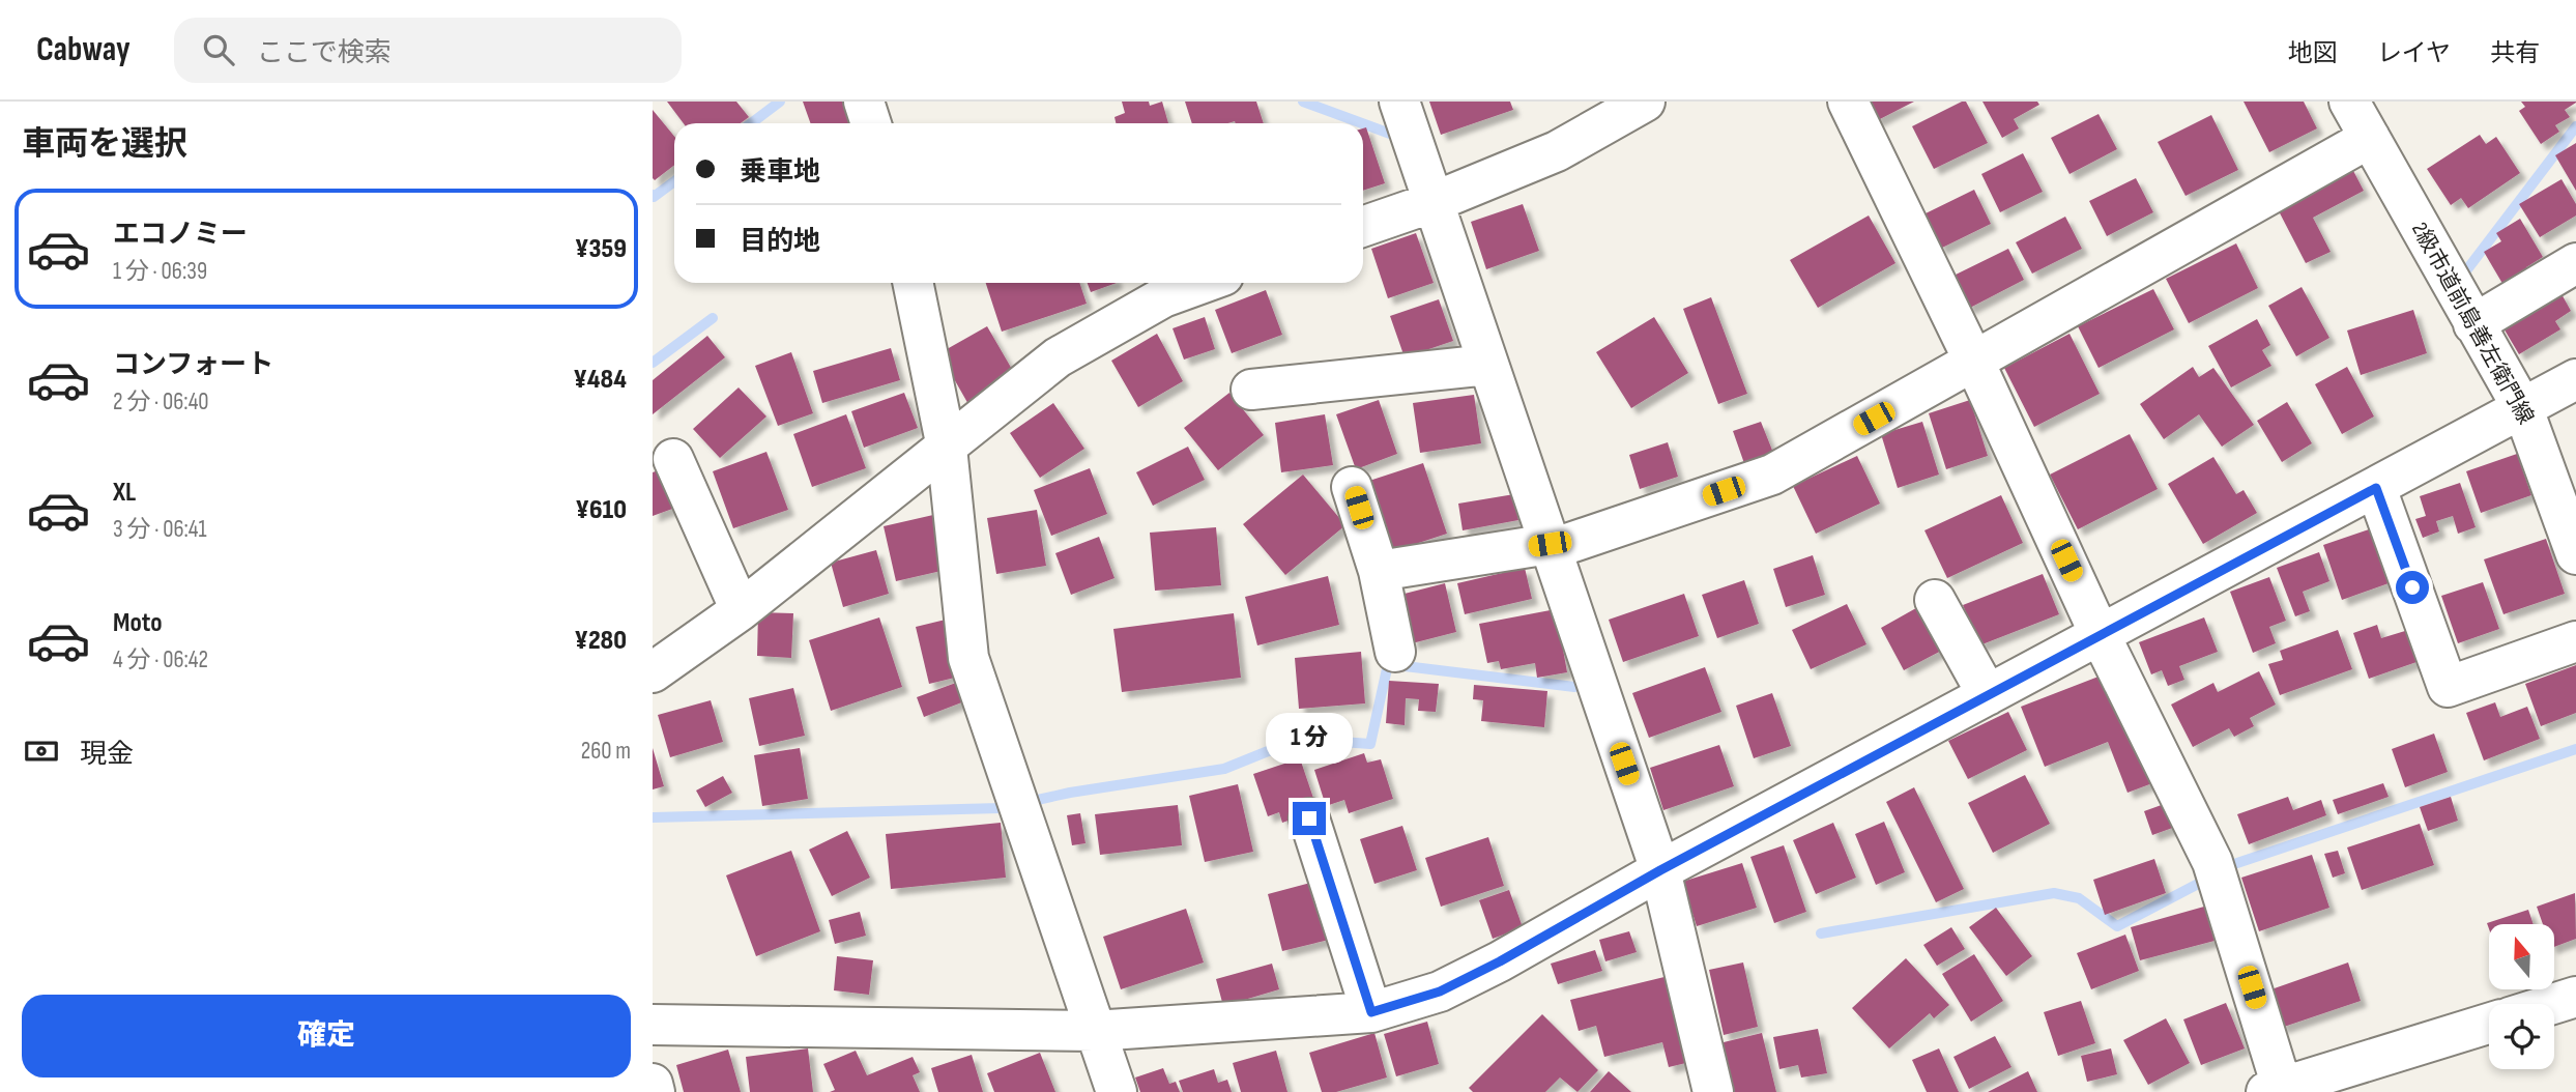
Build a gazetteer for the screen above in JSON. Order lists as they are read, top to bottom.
{
  "streets": {
    "street": ["2級市道前島善左衛門線"]
  },
  "north": "top",
  "page": {
    "header": "Cabway",
    "search": "ここで検索",
    "nav": ["地図", "レイヤ", "共有"],
    "heading": "車両を選択",
    "banner": ["乗車地", "目的地"],
    "list": [
      {
        "name": "エコノミー",
        "note": "1 分 · 06:39",
        "value": "¥359"
      },
      {
        "name": "コンフォート",
        "note": "2 分 · 06:40",
        "value": "¥484"
      },
      {
        "name": "XL",
        "note": "3 分 · 06:41",
        "value": "¥610"
      },
      {
        "name": "Moto",
        "note": "4 分 · 06:42",
        "value": "¥280"
      }
    ],
    "pay": ["現金", "260 m"],
    "bubble": "1 分",
    "buttons": "確定"
  }
}
